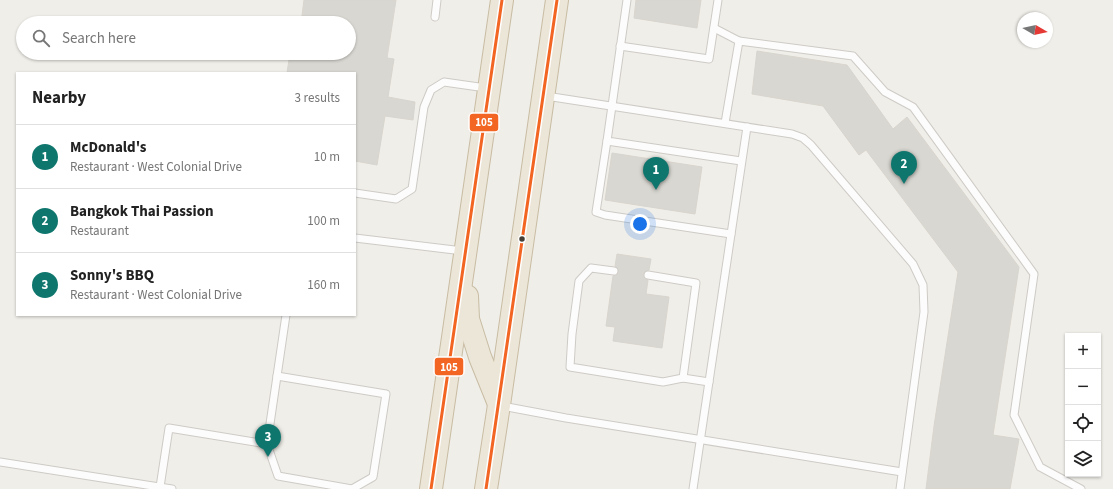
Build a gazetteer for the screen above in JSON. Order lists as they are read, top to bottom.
{
  "lines": ["transit line 105"],
  "north": "right",
  "page": {
    "search": "Search here",
    "heading": ["Nearby", "3 results"],
    "list": [
      {
        "mark": "1",
        "name": "McDonald's",
        "note": "Restaurant · West Colonial Drive",
        "value": "10 m"
      },
      {
        "mark": "2",
        "name": "Bangkok Thai Passion",
        "note": "Restaurant",
        "value": "100 m"
      },
      {
        "mark": "3",
        "name": "Sonny's BBQ",
        "note": "Restaurant · West Colonial Drive",
        "value": "160 m"
      }
    ],
    "pins": ["2", "1", "3"],
    "map_buttons": ["+", "−"]
  }
}
